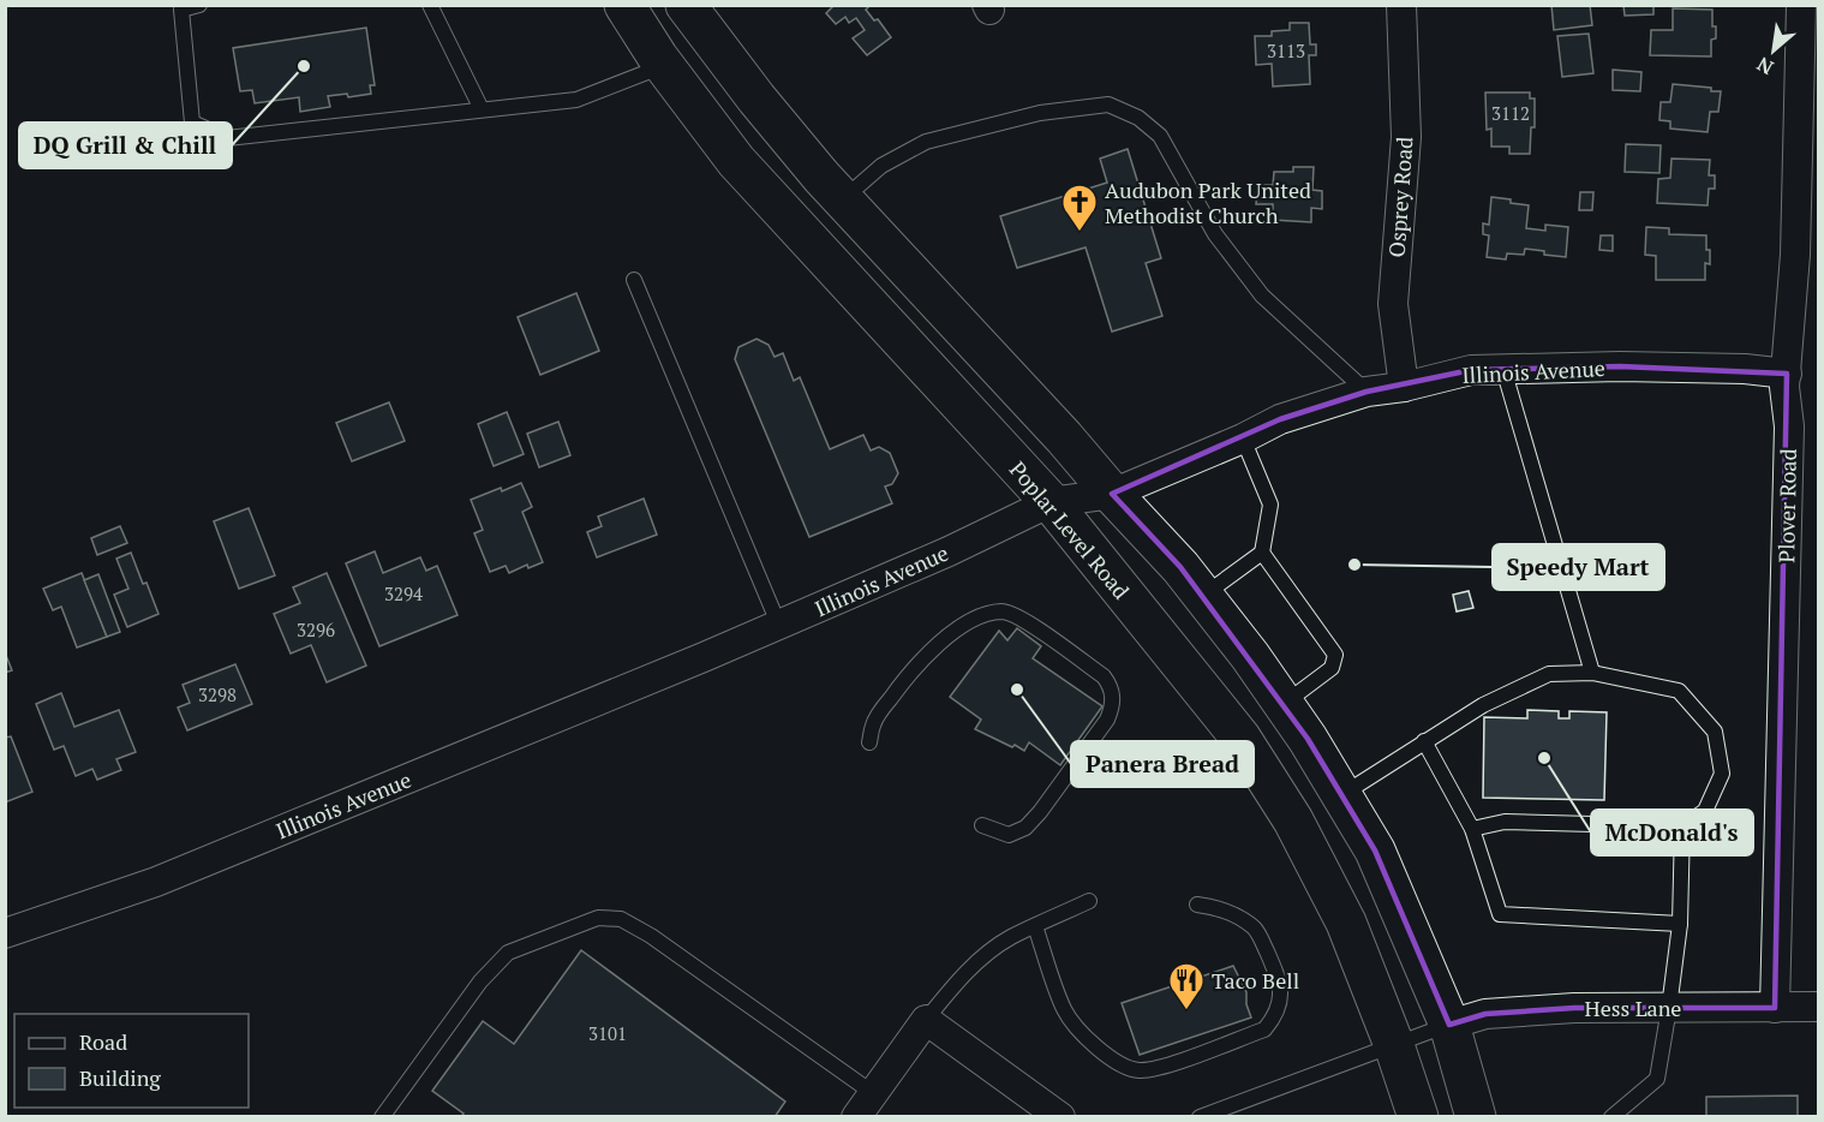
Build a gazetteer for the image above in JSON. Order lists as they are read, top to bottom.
{
  "streets": {
    "main road": ["Poplar Level Road"],
    "street": [
      "Osprey Road",
      "Illinois Avenue",
      "Plover Road",
      "Hess Lane"
    ]
  },
  "crossings": [
    ["Osprey Road", "Illinois Avenue"],
    ["Illinois Avenue", "Plover Road"],
    ["Illinois Avenue", "Poplar Level Road"],
    ["Plover Road", "Hess Lane"]
  ],
  "places": {
    "other": [
      "DQ Grill & Chill",
      "Speedy Mart",
      "Panera Bread",
      "McDonald's"
    ],
    "church": ["Audubon Park United Methodist Church"],
    "restaurant": ["Taco Bell"]
  },
  "house_numbers": [
    "3113",
    "3112",
    "3294",
    "3296",
    "3298",
    "3101"
  ],
  "legend": ["Road", "Building"],
  "north": "bottom left"
}
